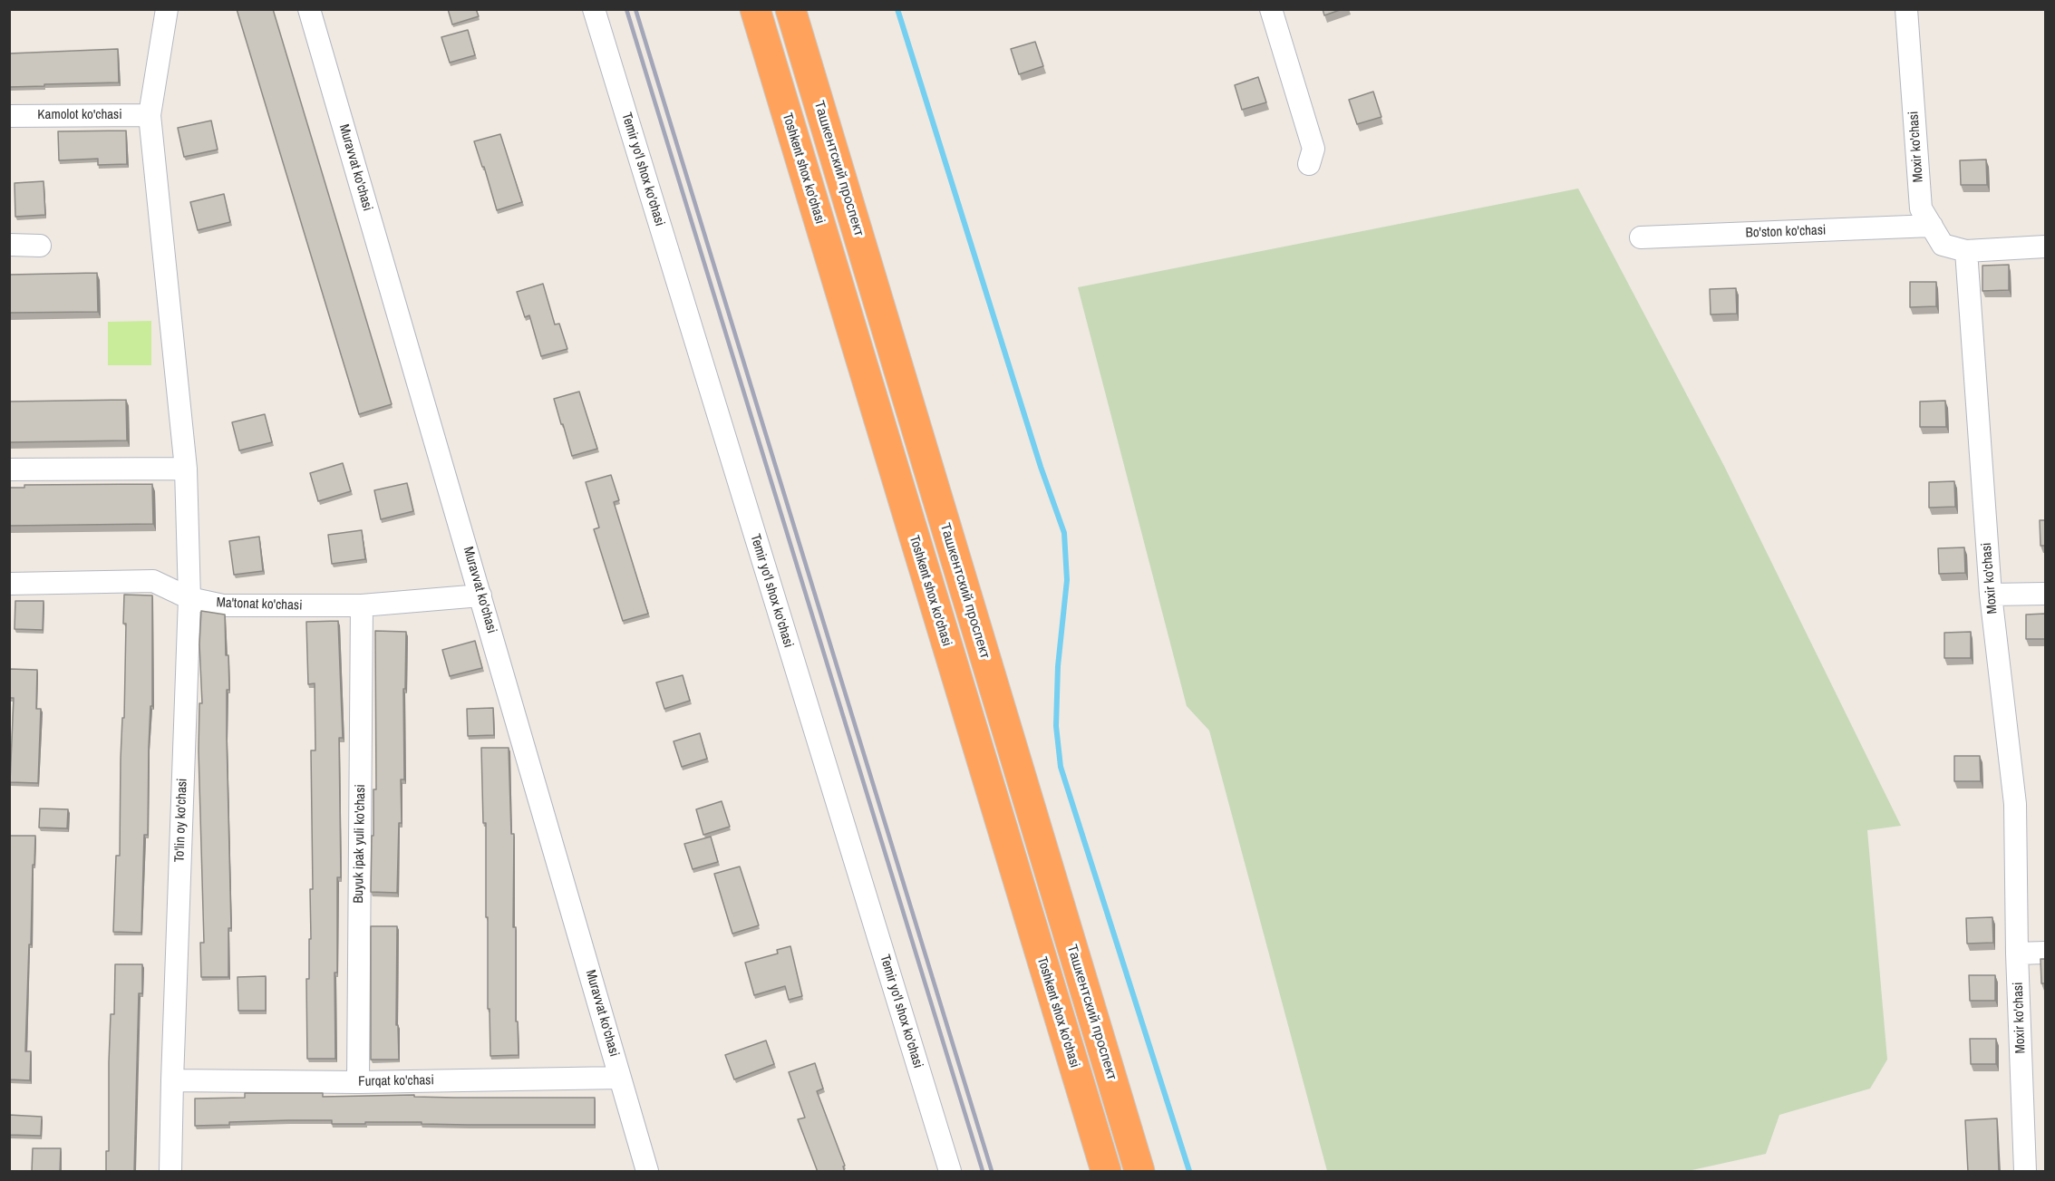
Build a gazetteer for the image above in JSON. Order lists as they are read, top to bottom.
{
  "streets": {
    "highway": ["Toshkent shox ko'chasi", "Ташкентский проспект"],
    "street": [
      "Kamolot ko'chasi",
      "Moxir ko'chasi",
      "Muravvat ko'chasi",
      "Temir yo'l shox ko'chasi",
      "Bo'ston ko'chasi",
      "Ma'tonat ko'chasi",
      "To'lin oy ko'chasi",
      "Buyuk ipak yuli ko'chasi",
      "Furqat ko'chasi"
    ]
  },
  "crossings": [
    ["Kamolot ko'chasi", "To'lin oy ko'chasi"],
    ["Moxir ko'chasi", "Bo'ston ko'chasi"],
    ["Muravvat ko'chasi", "Ma'tonat ko'chasi"],
    ["Muravvat ko'chasi", "Furqat ko'chasi"],
    ["Ma'tonat ko'chasi", "To'lin oy ko'chasi"],
    ["Ma'tonat ko'chasi", "Buyuk ipak yuli ko'chasi"],
    ["To'lin oy ko'chasi", "Furqat ko'chasi"],
    ["Buyuk ipak yuli ko'chasi", "Furqat ko'chasi"]
  ]
}
